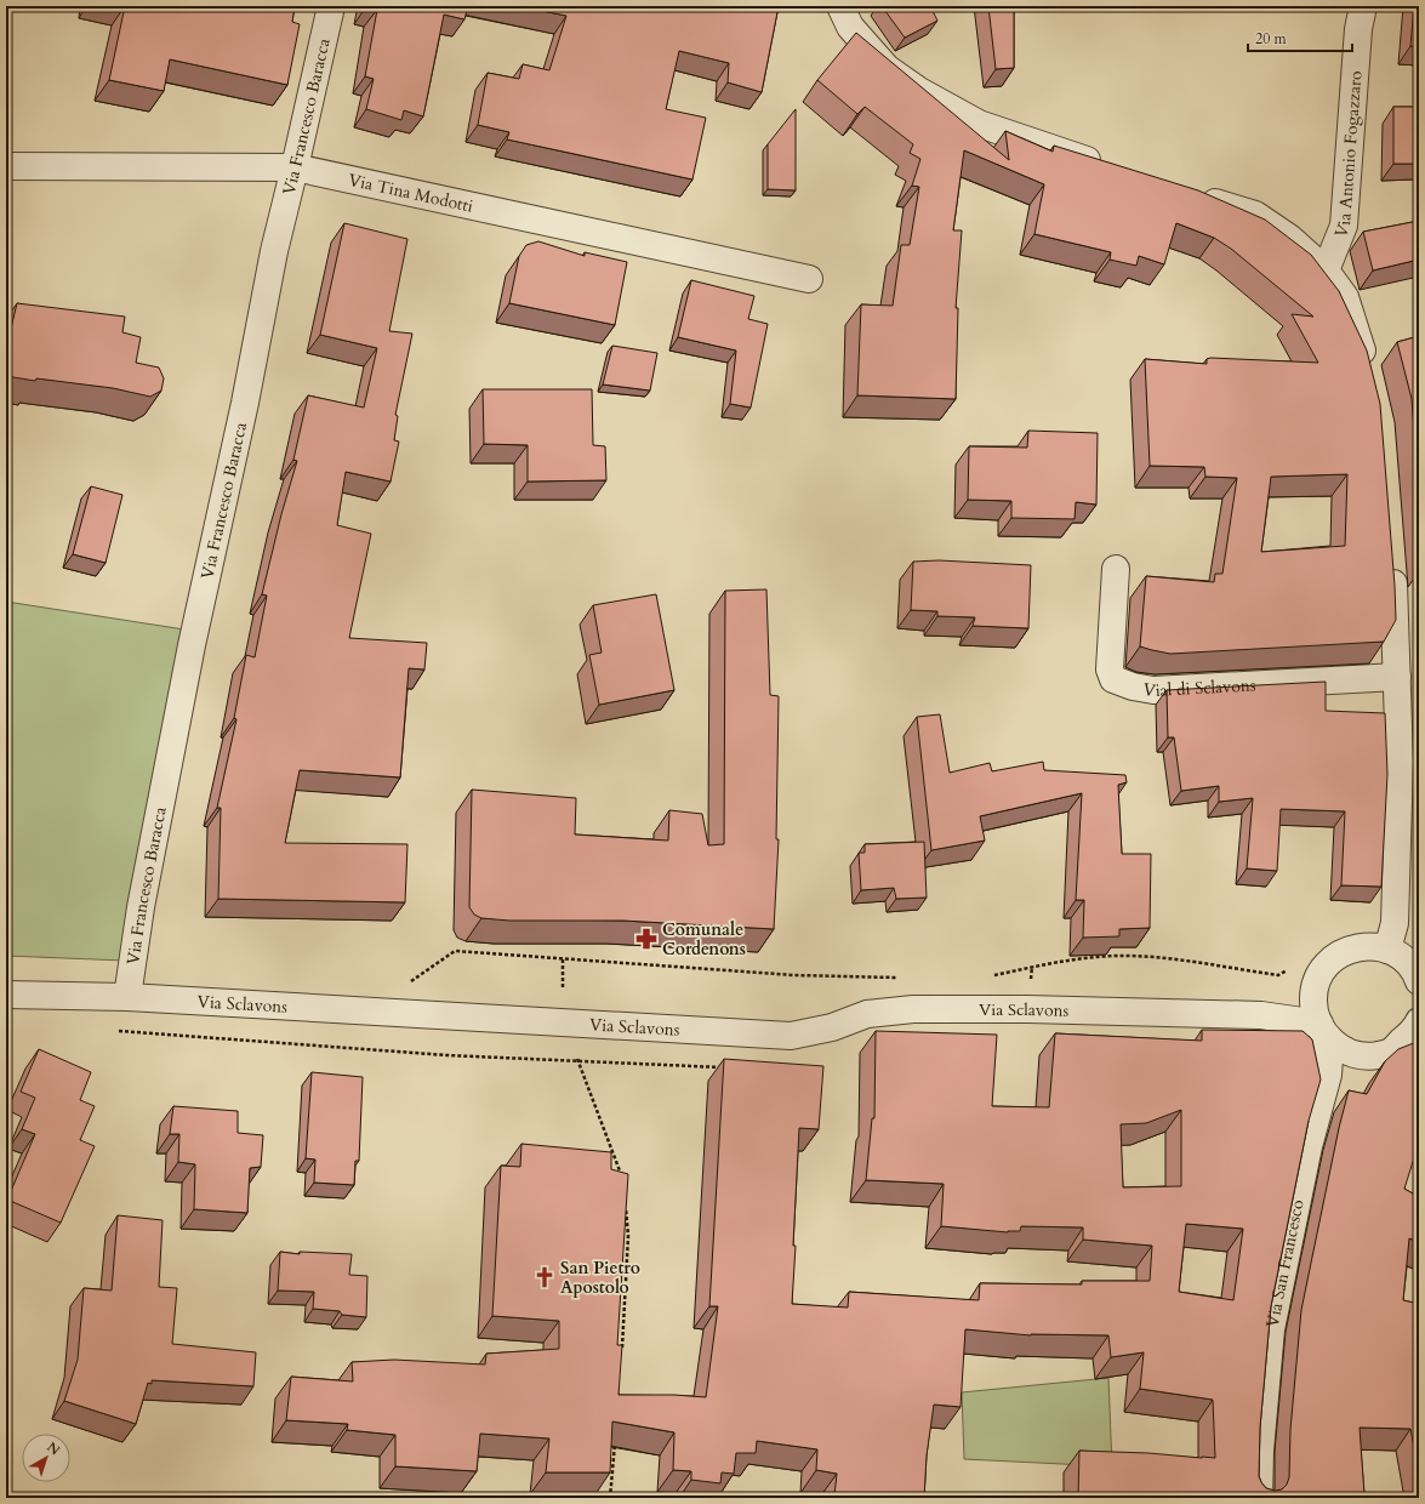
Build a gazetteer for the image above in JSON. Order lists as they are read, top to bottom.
{
  "streets": {
    "street": [
      "Via Francesco Baracca",
      "Via Antonio Fogazzaro",
      "Via Tina Modotti",
      "Vial di Sclavons",
      "Via Sclavons",
      "Via San Francesco"
    ]
  },
  "crossings": [
    ["Via Francesco Baracca", "Via Tina Modotti"],
    ["Via Francesco Baracca", "Via Sclavons"],
    ["Via Sclavons", "Via San Francesco"]
  ],
  "places": {
    "pharmacy": ["Comunale Cordenons"],
    "church": ["San Pietro Apostolo"]
  },
  "scale_bar": "20 m",
  "north": "top right"
}
